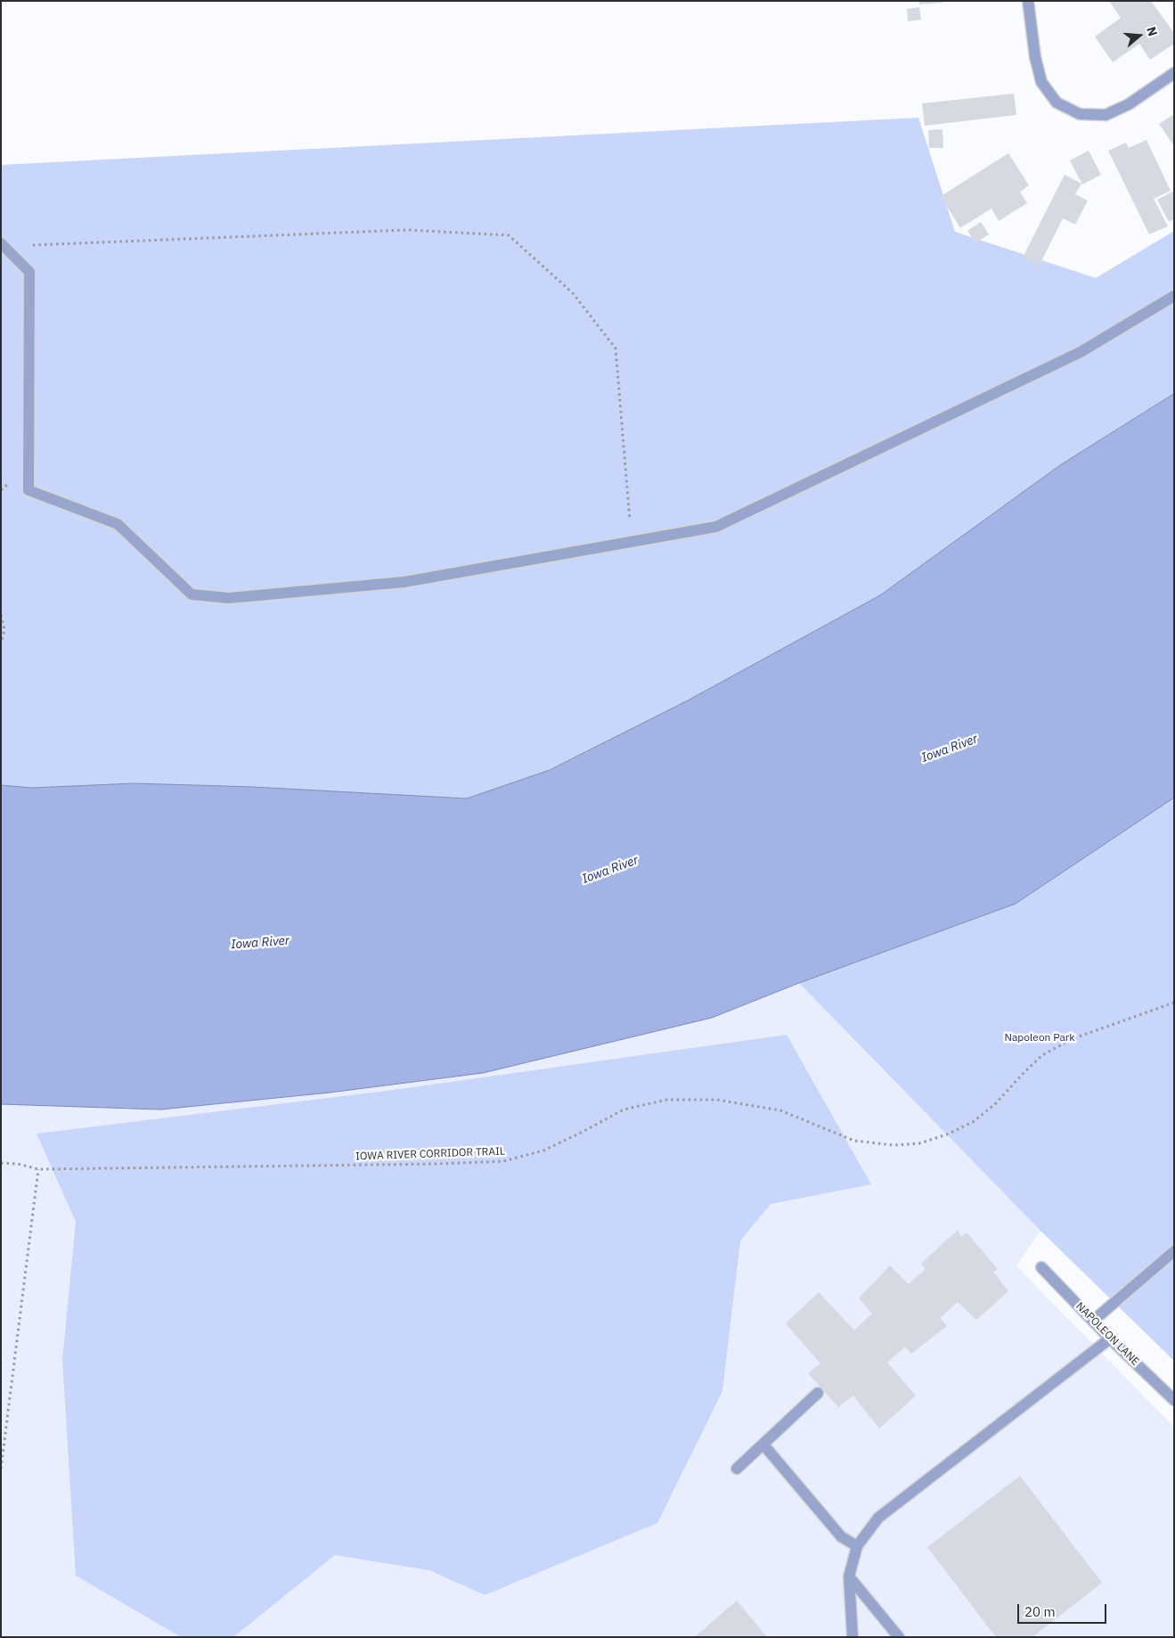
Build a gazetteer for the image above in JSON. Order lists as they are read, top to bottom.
{
  "streets": {
    "street": ["NAPOLEON LANE"],
    "path": ["IOWA RIVER CORRIDOR TRAIL"]
  },
  "water": ["Iowa River"],
  "parks": ["Napoleon Park"],
  "scale_bar": "20 m",
  "north": "right"
}
